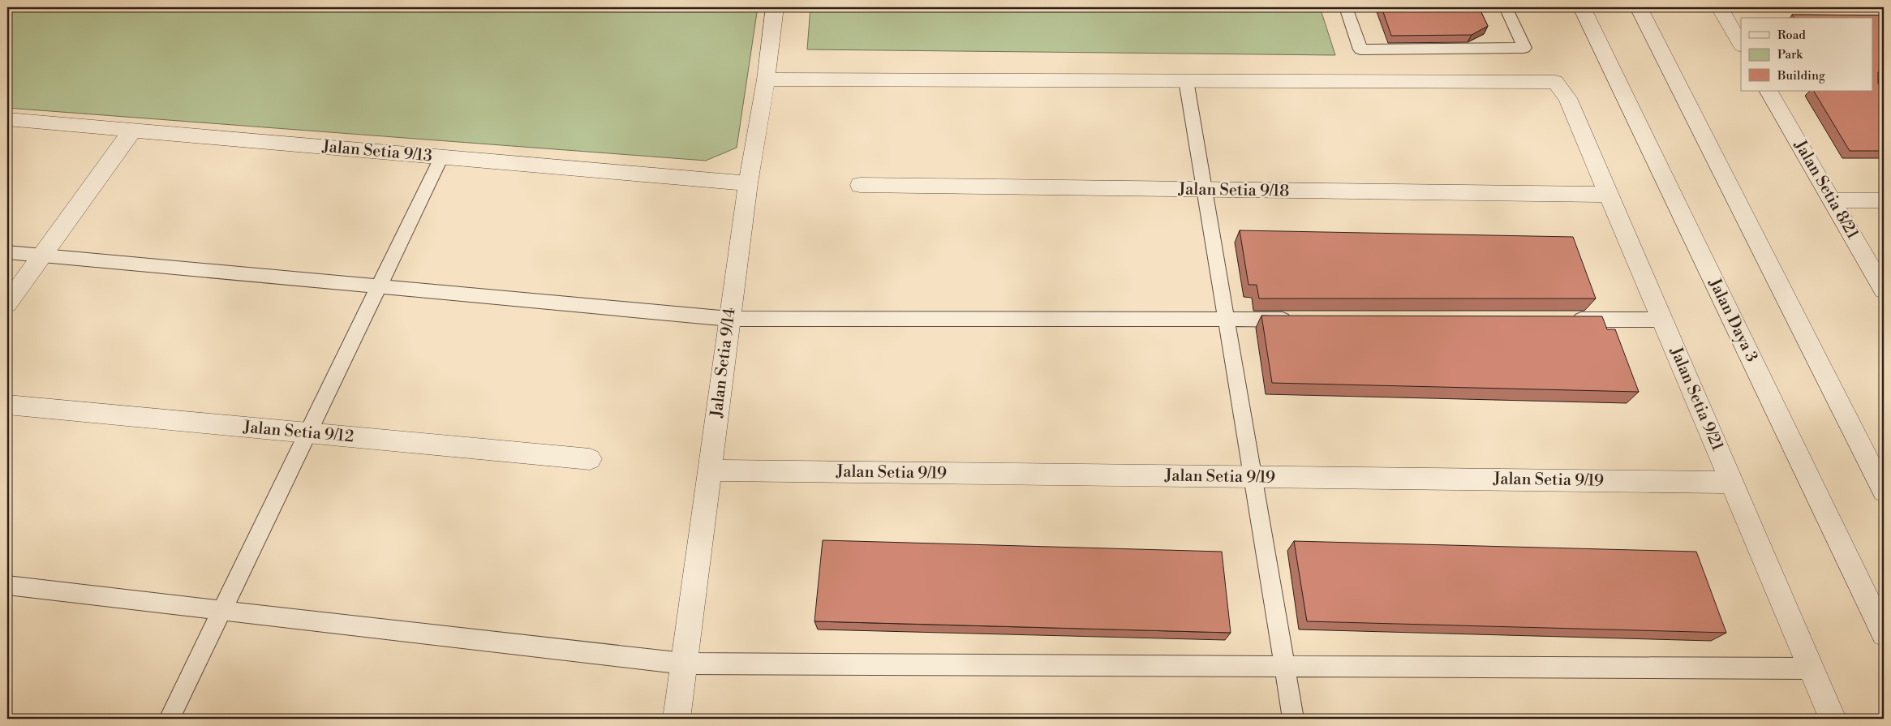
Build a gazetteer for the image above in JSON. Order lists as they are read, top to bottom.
{
  "streets": {
    "street": [
      "Jalan Setia 9/13",
      "Jalan Setia 8/21",
      "Jalan Setia 9/18",
      "Jalan Daya 3",
      "Jalan Setia 9/14",
      "Jalan Setia 9/21",
      "Jalan Setia 9/12",
      "Jalan Setia 9/19"
    ]
  },
  "crossings": [
    ["Jalan Setia 9/13", "Jalan Setia 9/14"],
    ["Jalan Setia 9/18", "Jalan Setia 9/21"],
    ["Jalan Setia 9/14", "Jalan Setia 9/19"],
    ["Jalan Setia 9/21", "Jalan Setia 9/19"]
  ],
  "legend": ["Road", "Park", "Building"]
}
